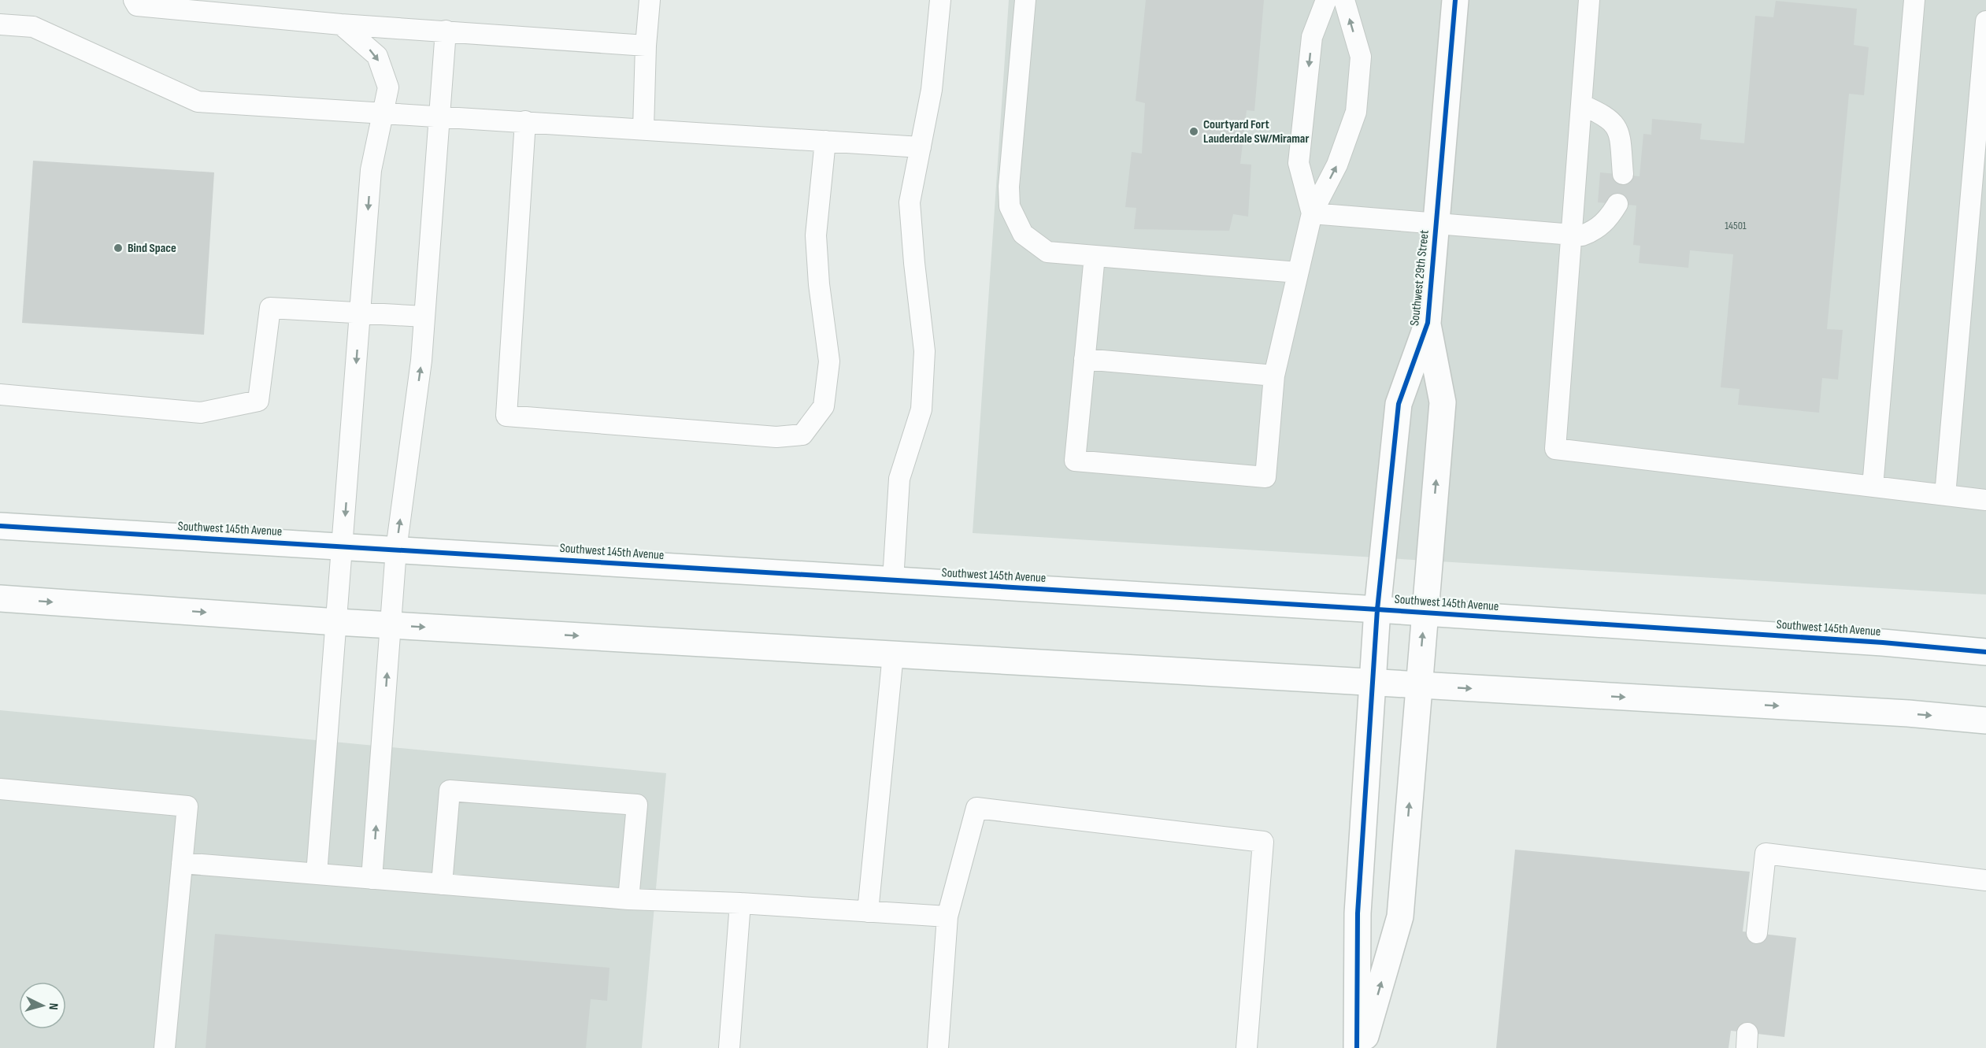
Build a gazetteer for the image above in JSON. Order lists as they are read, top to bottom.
{
  "streets": {
    "street": ["Southwest 29th Street", "Southwest 145th Avenue"]
  },
  "crossings": [
    ["Southwest 29th Street", "Southwest 145th Avenue"]
  ],
  "places": ["Courtyard Fort Lauderdale SW/Miramar", "Bind Space"],
  "house_numbers": ["14501"],
  "north": "right"
}
